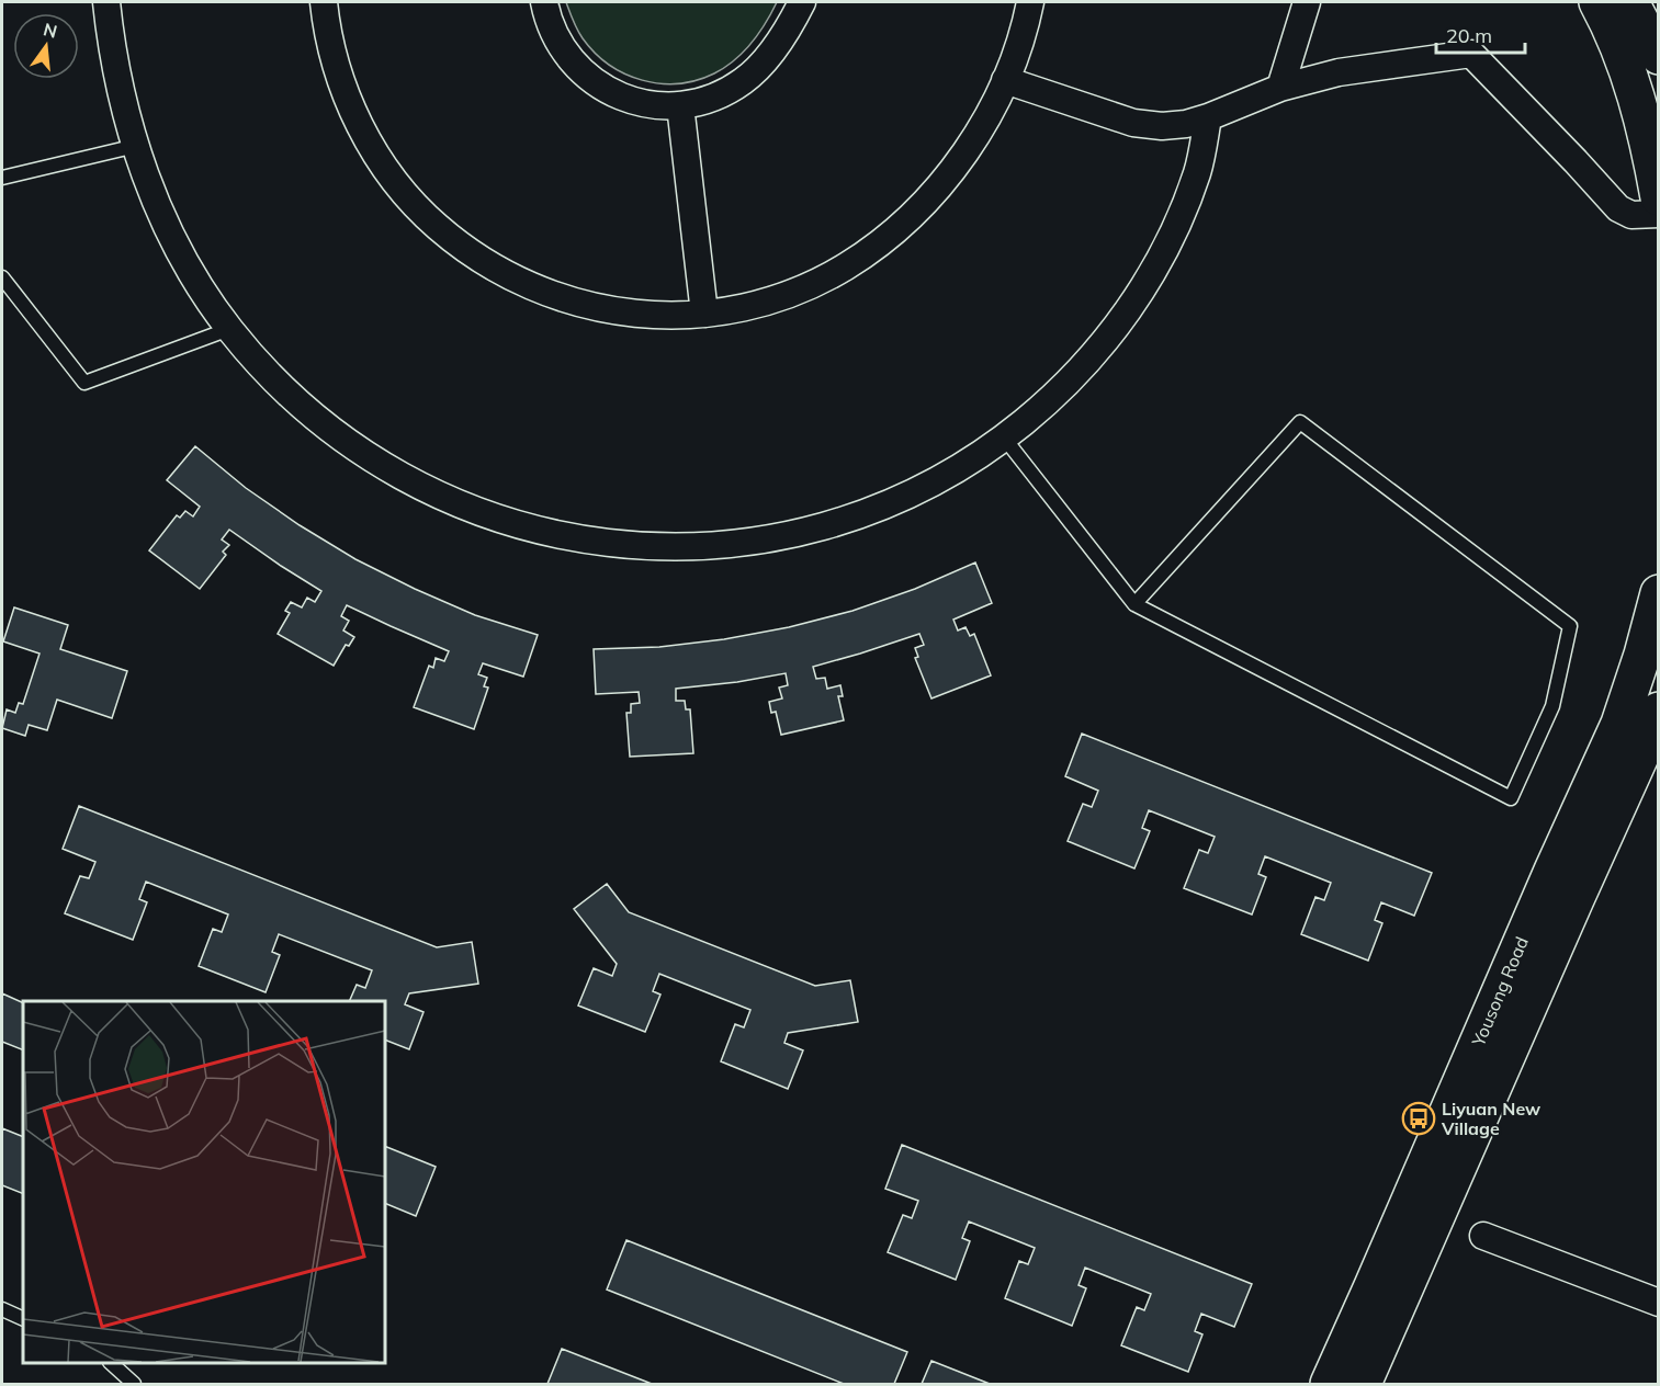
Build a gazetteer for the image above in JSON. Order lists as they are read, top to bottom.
{
  "streets": {
    "main road": ["Yousong Road"]
  },
  "places": {
    "bus stop": ["Liyuan New Village"]
  },
  "scale_bar": "20 m",
  "north": "top"
}
